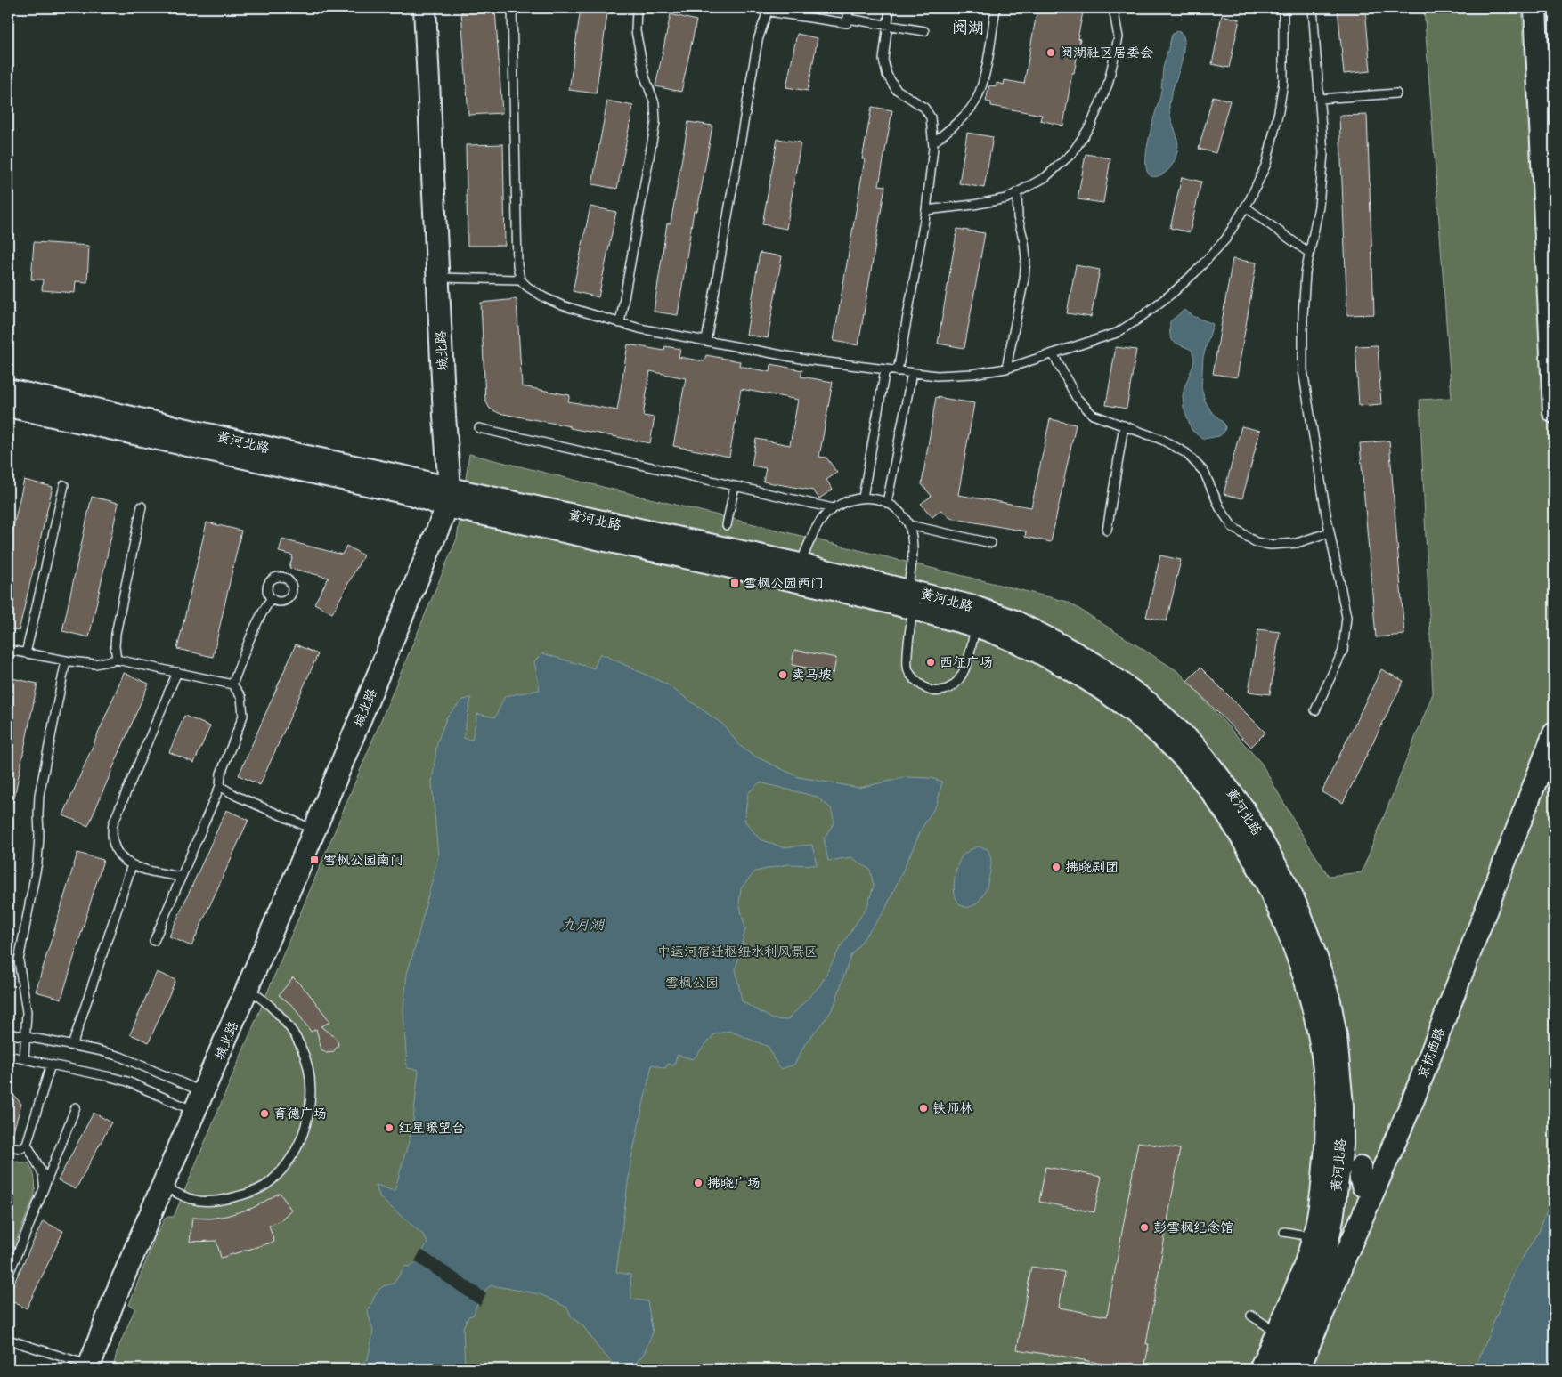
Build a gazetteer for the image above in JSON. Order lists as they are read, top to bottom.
{
  "streets": {
    "main road": ["城北路", "黄河北路", "京杭西路"]
  },
  "crossings": [
    ["城北路", "黄河北路"]
  ],
  "districts": ["阅湖"],
  "water": ["九月湖"],
  "parks": ["中运河宿迁枢纽水利风景区", "雪枫公园"],
  "places": {
    "other": [
      "阅湖社区居委会",
      "西征广场",
      "卖马坡",
      "拂晓剧团",
      "铁师林",
      "育德广场",
      "红星瞭望台",
      "拂晓广场",
      "彭雪枫纪念馆"
    ],
    "transit": ["雪枫公园西门", "雪枫公园南门"]
  }
}
